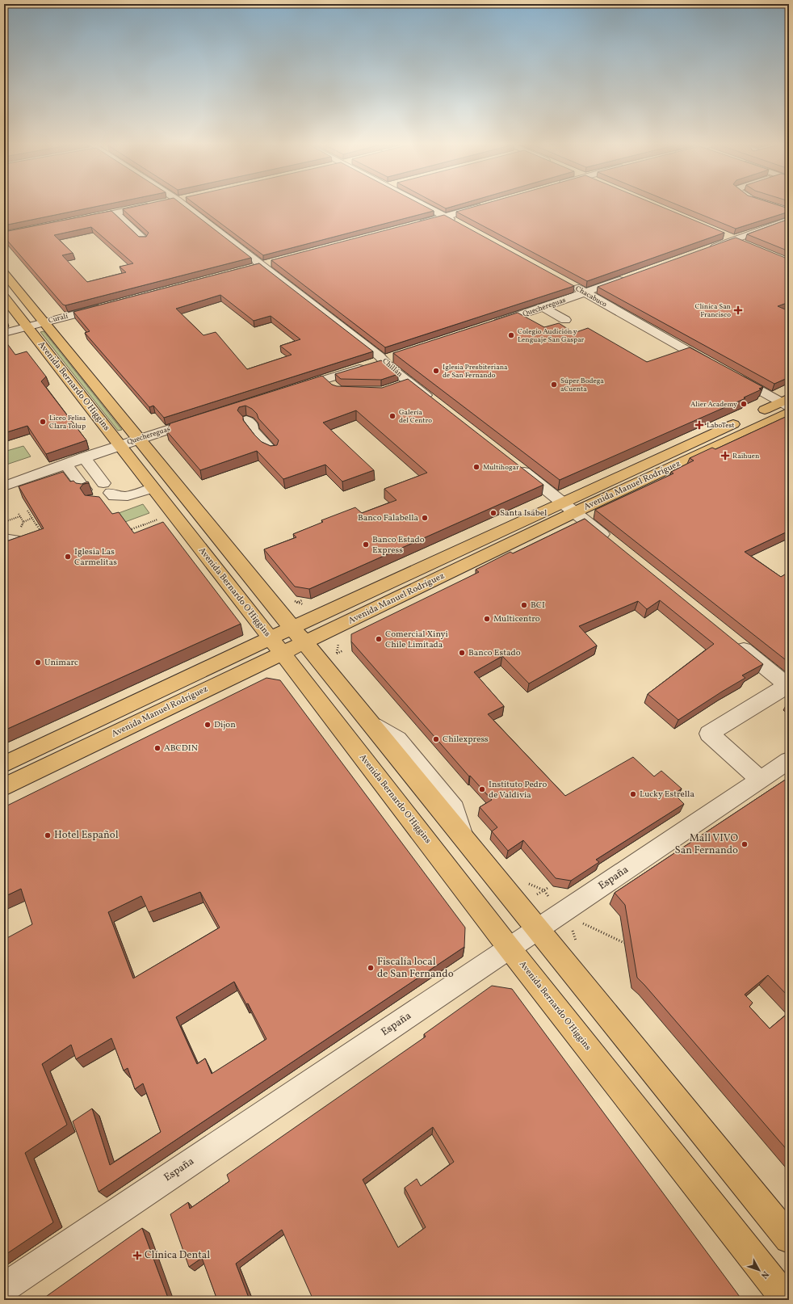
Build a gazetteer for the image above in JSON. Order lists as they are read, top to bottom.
{
  "streets": {
    "main road": ["Avenida Bernardo O'Higgins", "Avenida Manuel Rodríguez"],
    "street": [
      "Chacabuco",
      "Quechereguas",
      "Curalí",
      "Chillán",
      "España"
    ]
  },
  "crossings": [
    ["Chacabuco", "Quechereguas"],
    ["Quechereguas", "Avenida Bernardo O'Higgins"],
    ["Curalí", "Avenida Bernardo O'Higgins"],
    ["Avenida Bernardo O'Higgins", "Avenida Manuel Rodríguez"],
    ["Avenida Bernardo O'Higgins", "España"]
  ],
  "places": {
    "health": [
      "Clínica San Francisco",
      "LaboTest",
      "Raihuen",
      "Clínica Dental"
    ],
    "other": [
      "Colegio Audición y Lenguaje San Gaspar",
      "Iglesia Presbiteriana de San Fernando",
      "Súper Bodega aCuenta",
      "Alier Academy",
      "Galería del Centro",
      "Liceo Felisa Clara Tolup",
      "Multihogar",
      "Santa Isabel",
      "Banco Falabella",
      "Banco Estado Express",
      "Iglesia Las Carmelitas",
      "BCI",
      "Multicentro",
      "Comercial Xinyi Chile Limitada",
      "Banco Estado",
      "Unimarc",
      "Dijon",
      "Chilexpress",
      "ABCDIN",
      "Instituto Pedro de Valdivia",
      "Lucky Estrella",
      "Hotel Español",
      "Mall VIVO San Fernando",
      "Fiscalía local de San Fernando"
    ]
  },
  "north": "bottom right"
}
